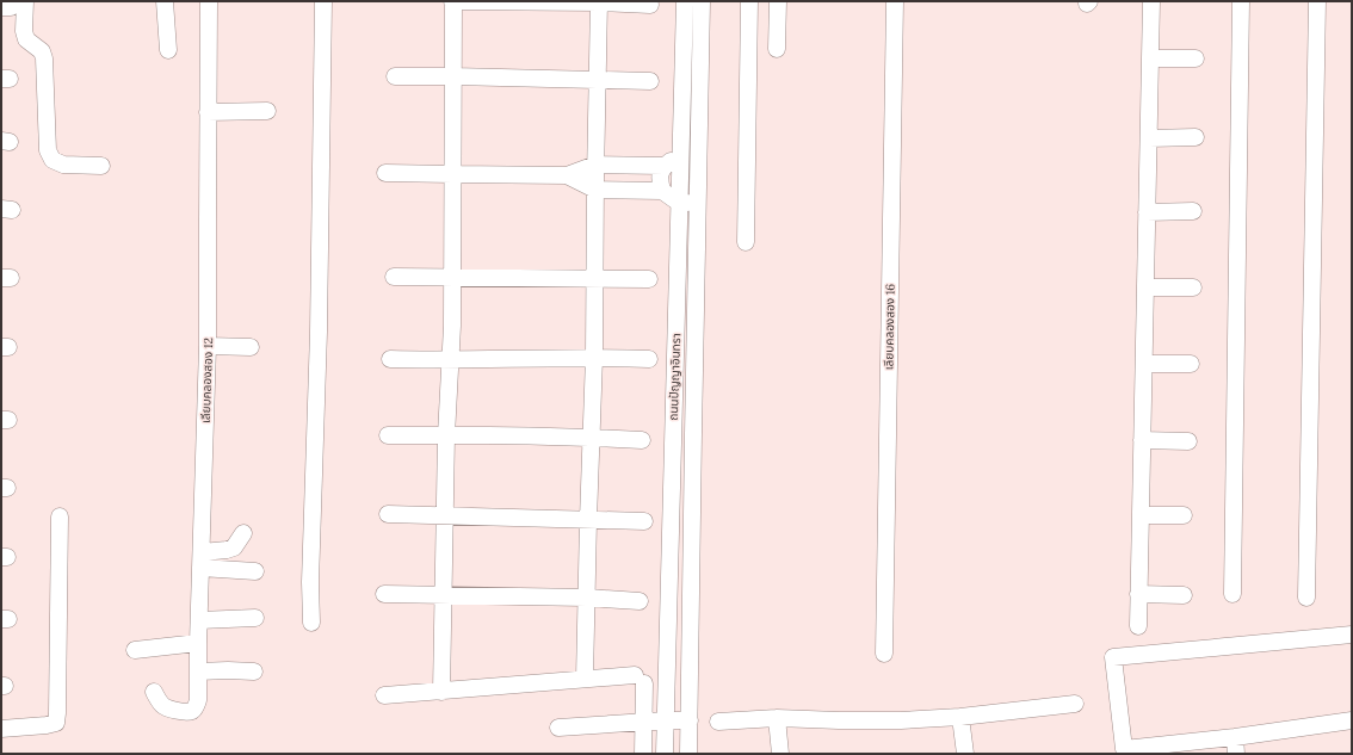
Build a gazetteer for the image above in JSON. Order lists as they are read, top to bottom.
{
  "streets": {
    "street": ["เลียบคลองสอง 16", "ถนนปัญญาอินทรา", "เลียบคลองสอง 12"]
  }
}
